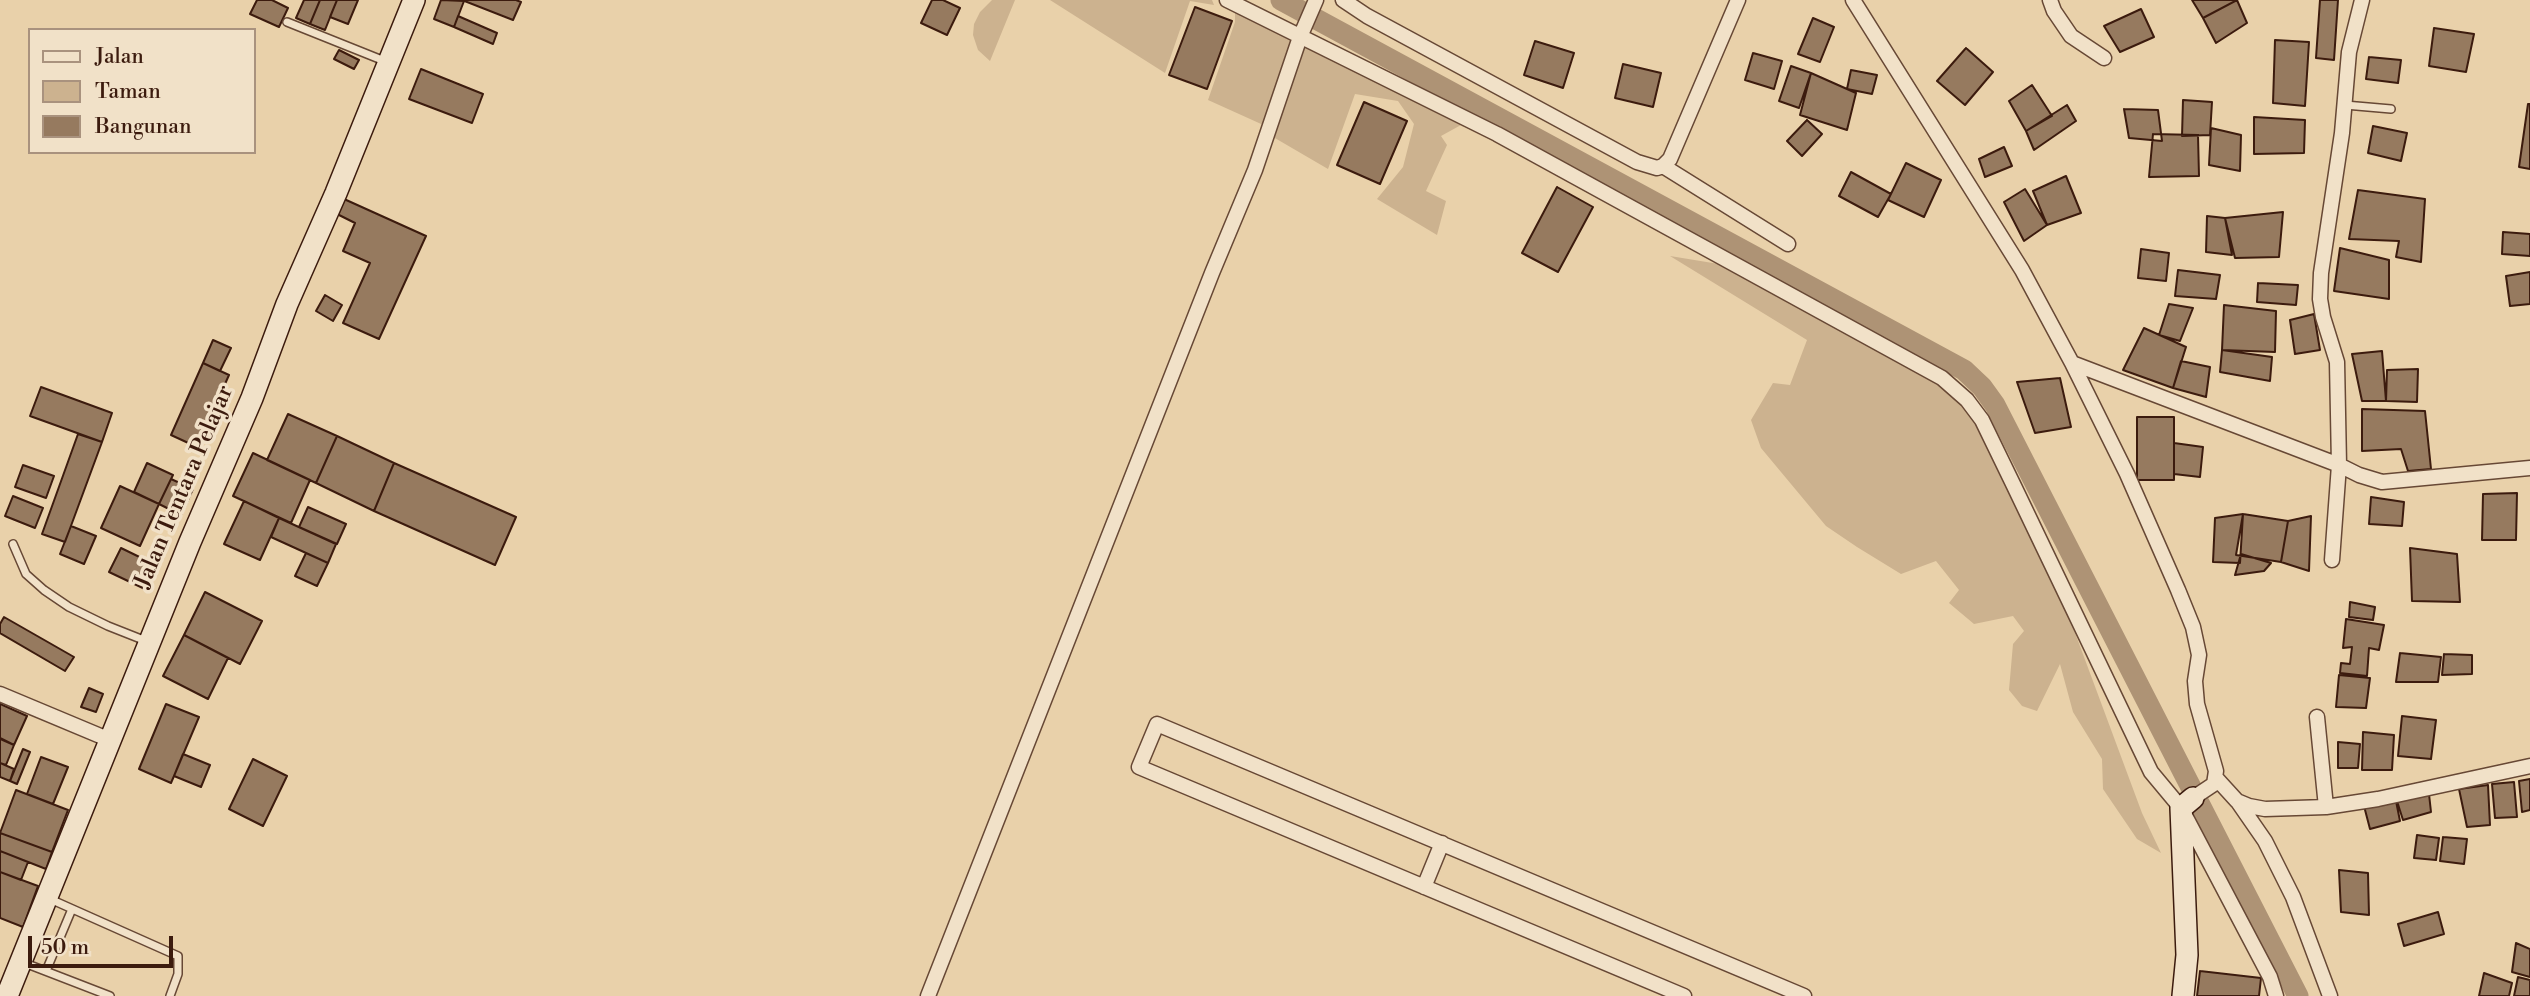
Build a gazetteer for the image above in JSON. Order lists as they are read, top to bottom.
{
  "streets": {
    "main road": ["Jalan Tentara Pelajar"]
  },
  "legend": ["Jalan", "Taman", "Bangunan"],
  "scale_bar": "50 m"
}
